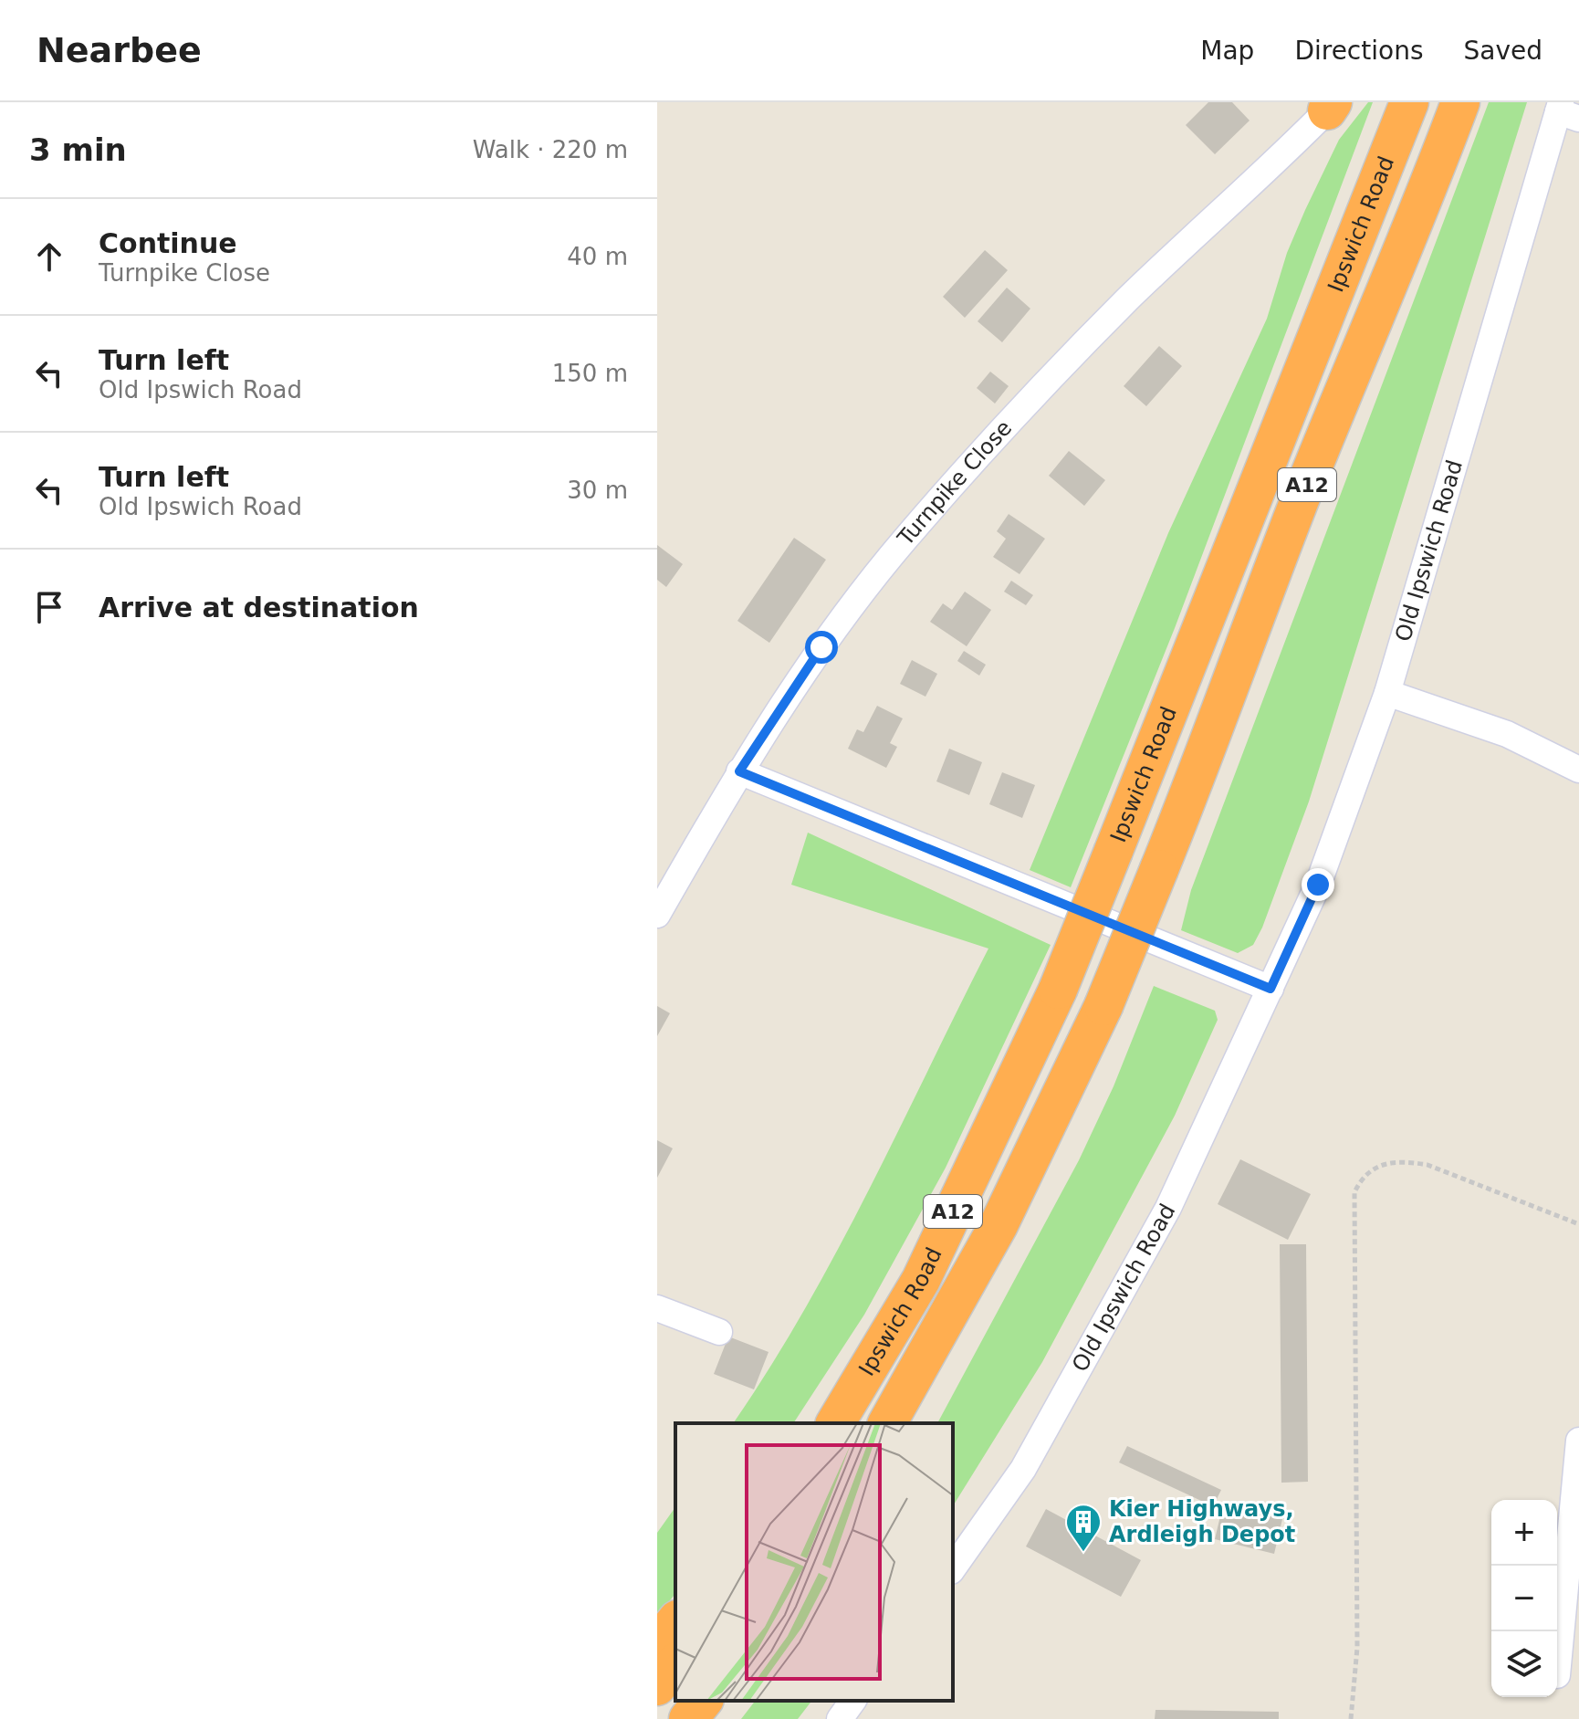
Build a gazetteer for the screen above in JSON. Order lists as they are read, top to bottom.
{
  "streets": {
    "highway": ["Ipswich Road", "A12"],
    "street": ["Turnpike Close", "Old Ipswich Road"]
  },
  "places": {
    "building": ["Kier Highways, Ardleigh Depot"]
  },
  "page": {
    "header": "Nearbee",
    "nav": ["Map", "Directions", "Saved"],
    "heading": ["3 min", "Walk · 220 m"],
    "list": [
      ["Continue", "Turnpike Close", "40 m"],
      ["Turn left", "Old Ipswich Road", "150 m"],
      ["Turn left", "Old Ipswich Road", "30 m"],
      "Arrive at destination"
    ],
    "map_buttons": ["+", "−"]
  }
}
